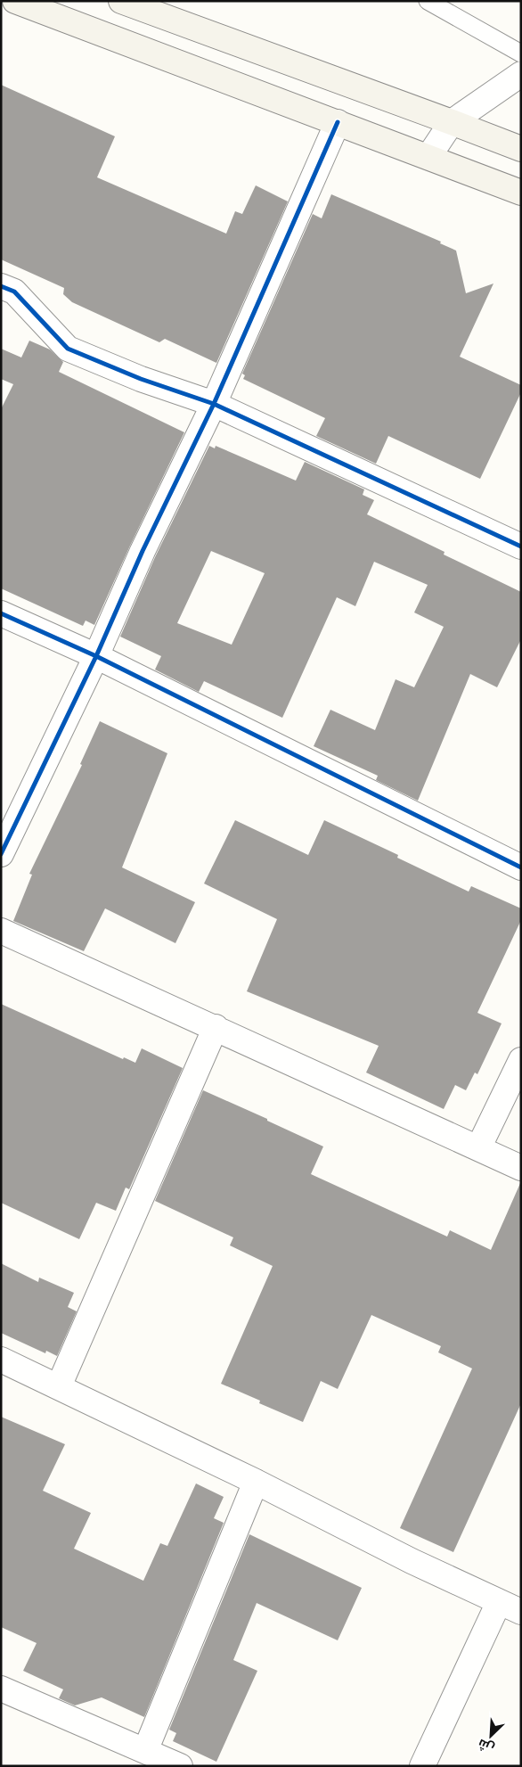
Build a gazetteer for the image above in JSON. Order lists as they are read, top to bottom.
{
  "north": "bottom left"
}
